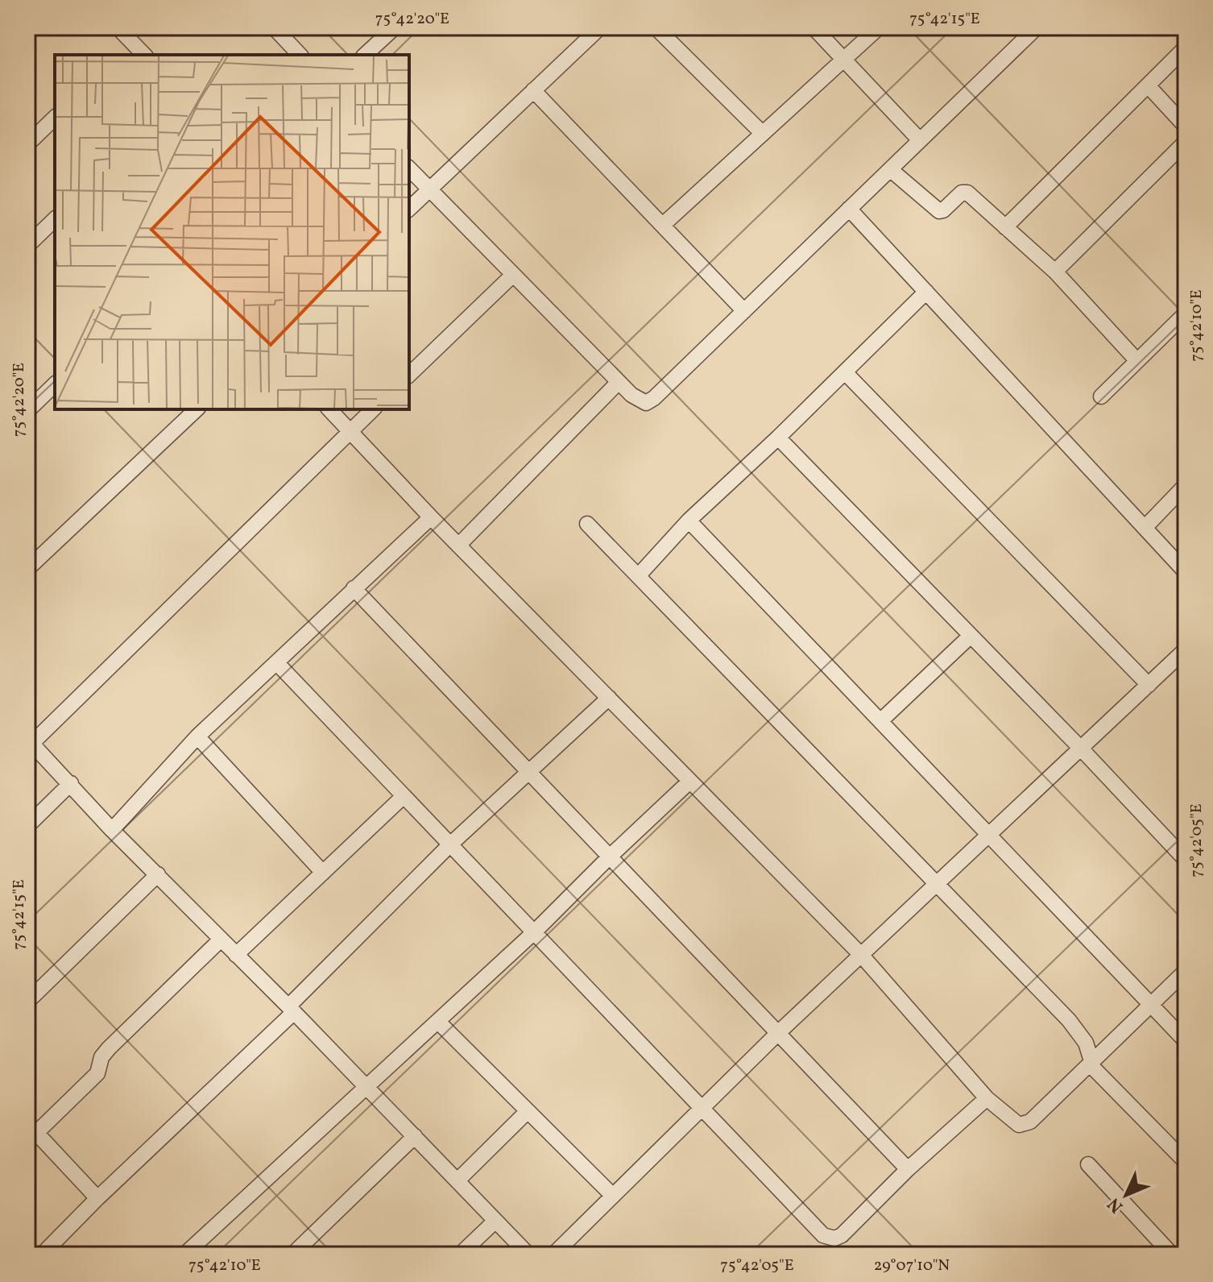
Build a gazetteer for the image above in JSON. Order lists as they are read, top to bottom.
{
  "north": "bottom left",
  "coordinates": [
    "75°42'20\"E",
    "75°42'15\"E",
    "75°42'10\"E",
    "75°42'05\"E",
    "29°07'10\"N"
  ]
}
